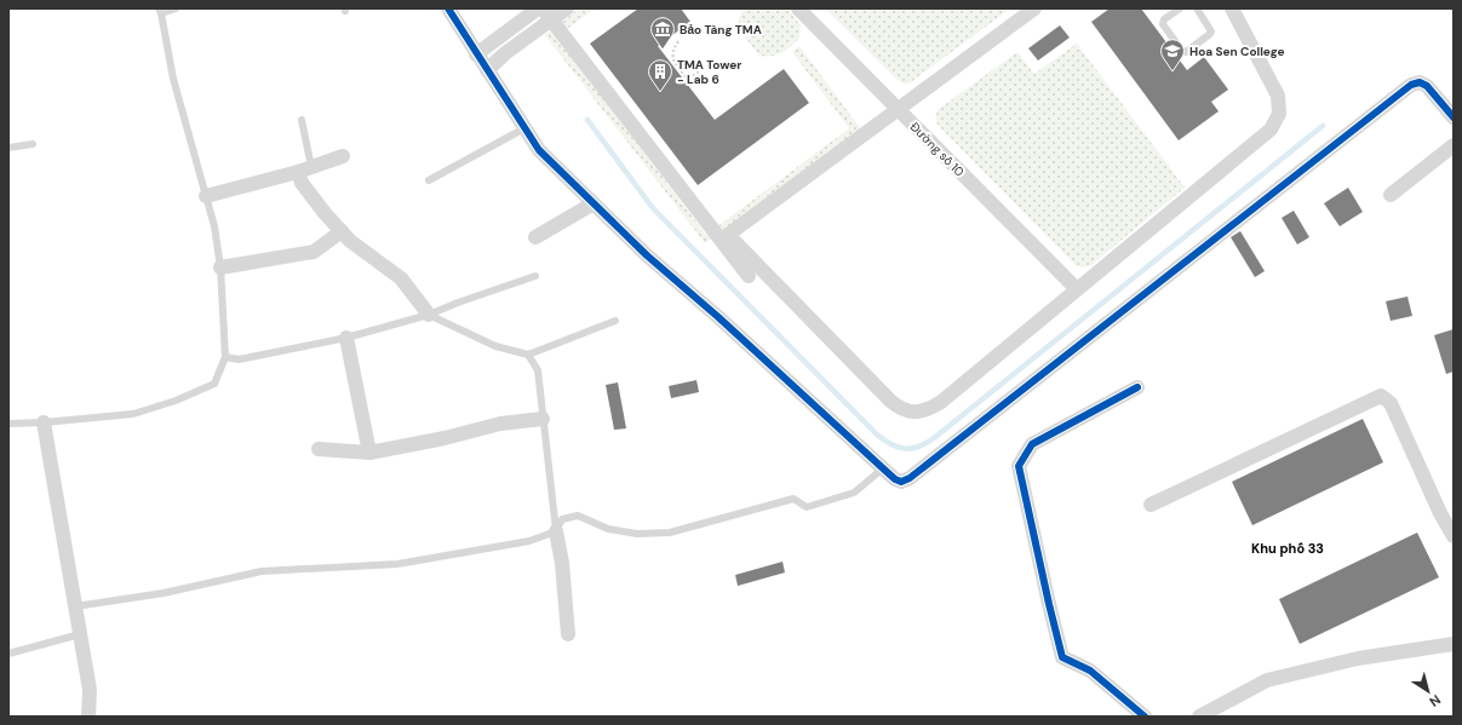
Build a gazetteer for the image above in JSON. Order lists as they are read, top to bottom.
{
  "streets": {
    "street": ["Đường số 10"]
  },
  "districts": ["Khu phố 33"],
  "places": {
    "museum": ["Bảo Tàng TMA"],
    "school or university": ["Hoa Sen College"],
    "building": ["TMA Tower - Lab 6"]
  },
  "north": "bottom right"
}
